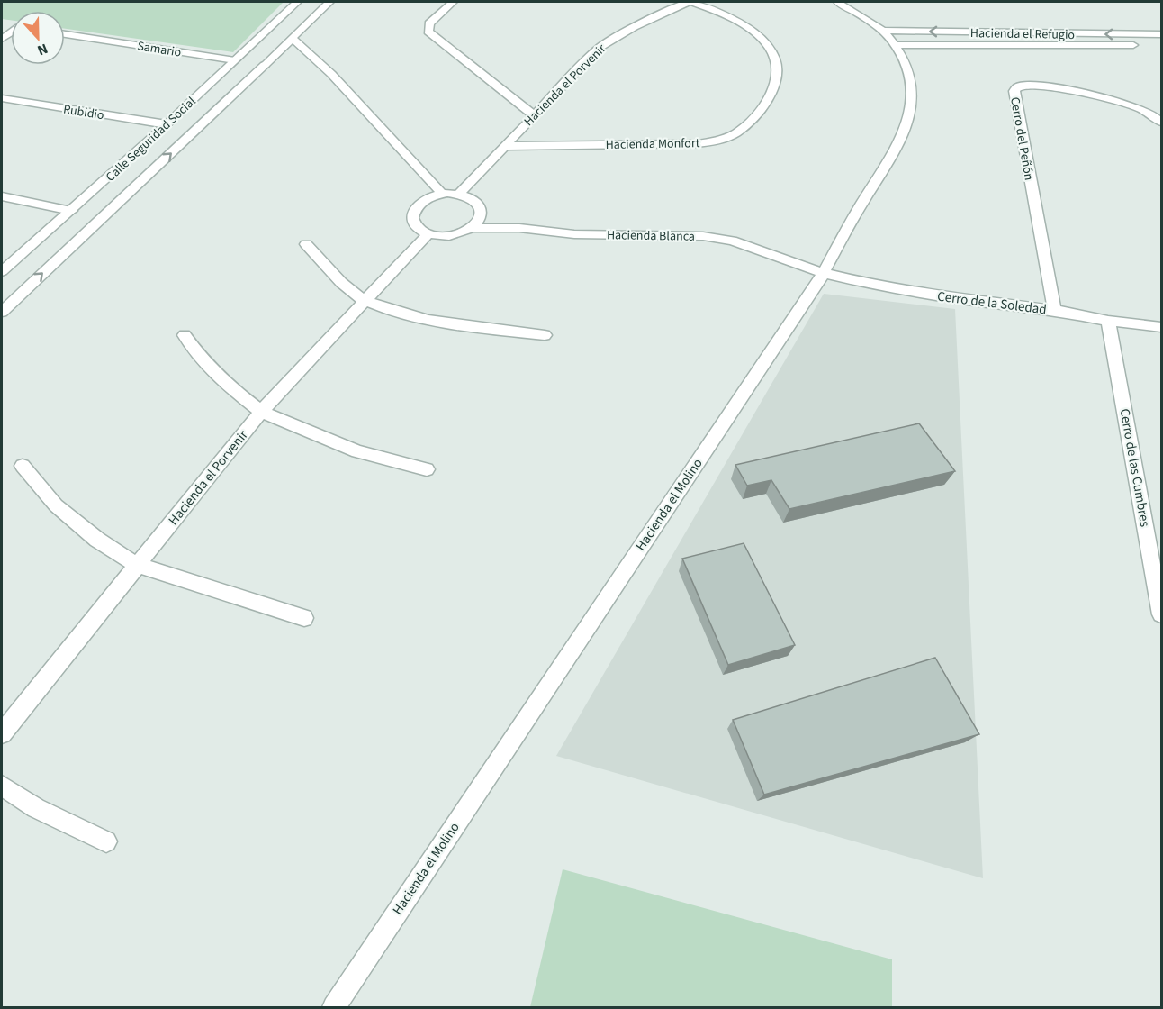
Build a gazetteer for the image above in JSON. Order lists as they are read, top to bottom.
{
  "streets": {
    "street": [
      "Hacienda el Refugio",
      "Samario",
      "Hacienda el Porvenir",
      "Rubidio",
      "Calle Seguridad Social",
      "Cerro del Peñón",
      "Hacienda Monfort",
      "Hacienda Blanca",
      "Cerro de la Soledad",
      "Cerro de las Cumbres",
      "Hacienda el Molino"
    ]
  },
  "crossings": [
    ["Hacienda el Refugio", "Hacienda el Molino"],
    ["Samario", "Calle Seguridad Social"],
    ["Hacienda el Porvenir", "Hacienda Monfort"],
    ["Hacienda el Porvenir", "Hacienda Blanca"],
    ["Rubidio", "Calle Seguridad Social"],
    ["Cerro del Peñón", "Cerro de la Soledad"],
    ["Hacienda Blanca", "Cerro de la Soledad"],
    ["Hacienda Blanca", "Hacienda el Molino"],
    ["Cerro de la Soledad", "Cerro de las Cumbres"],
    ["Cerro de la Soledad", "Hacienda el Molino"]
  ],
  "north": "bottom"
}
